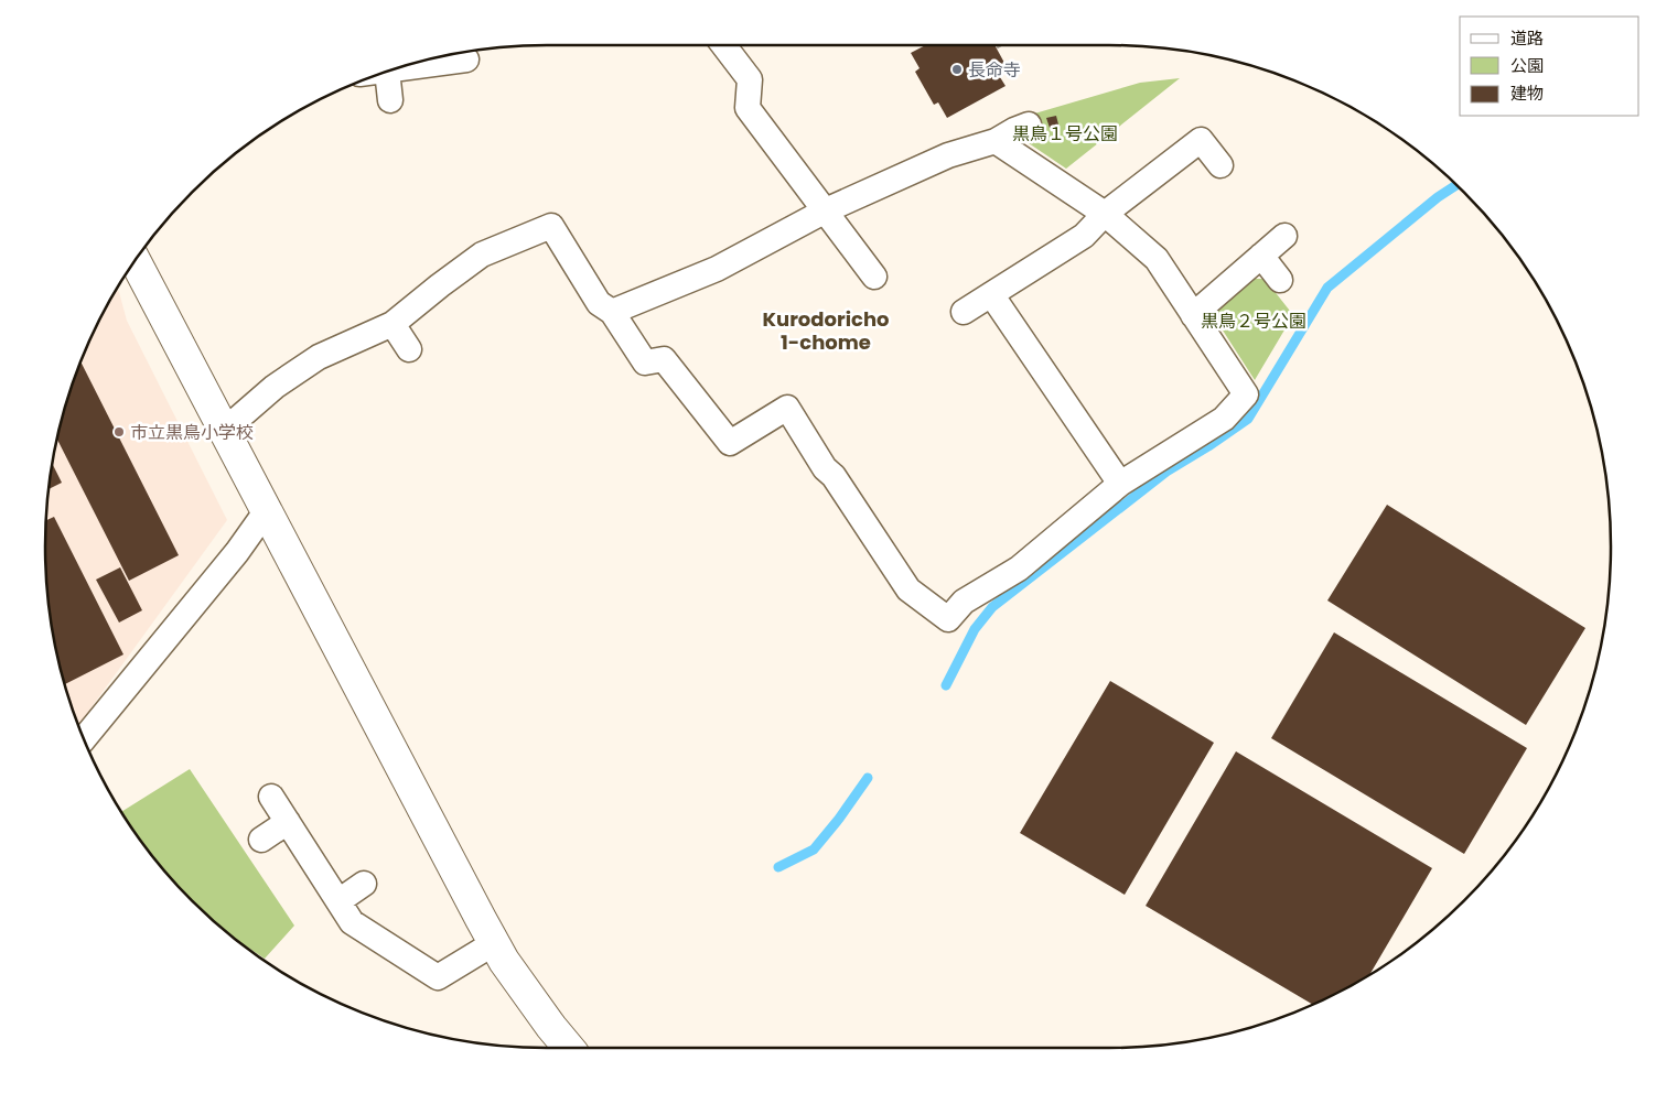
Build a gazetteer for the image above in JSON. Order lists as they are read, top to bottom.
{
  "districts": ["Kurodoricho 1-chome"],
  "parks": ["黒鳥１号公園", "黒鳥２号公園"],
  "places": ["長命寺", "市立黒鳥小学校"],
  "legend": ["道路", "公園", "建物"]
}
